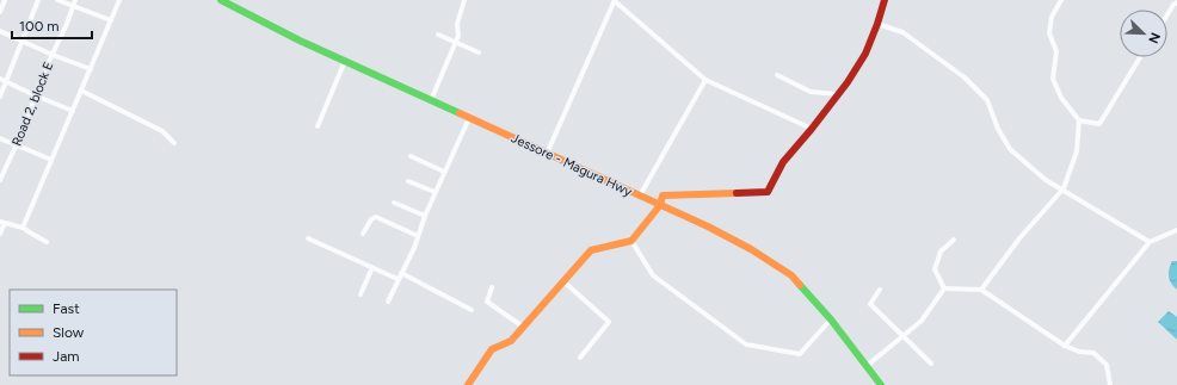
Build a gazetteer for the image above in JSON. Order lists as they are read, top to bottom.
{
  "streets": {
    "main road": ["Jessore - Magura Hwy"],
    "street": ["Road 2, block E"]
  },
  "legend": ["Fast", "Slow", "Jam"],
  "scale_bar": "100 m",
  "north": "bottom right"
}
